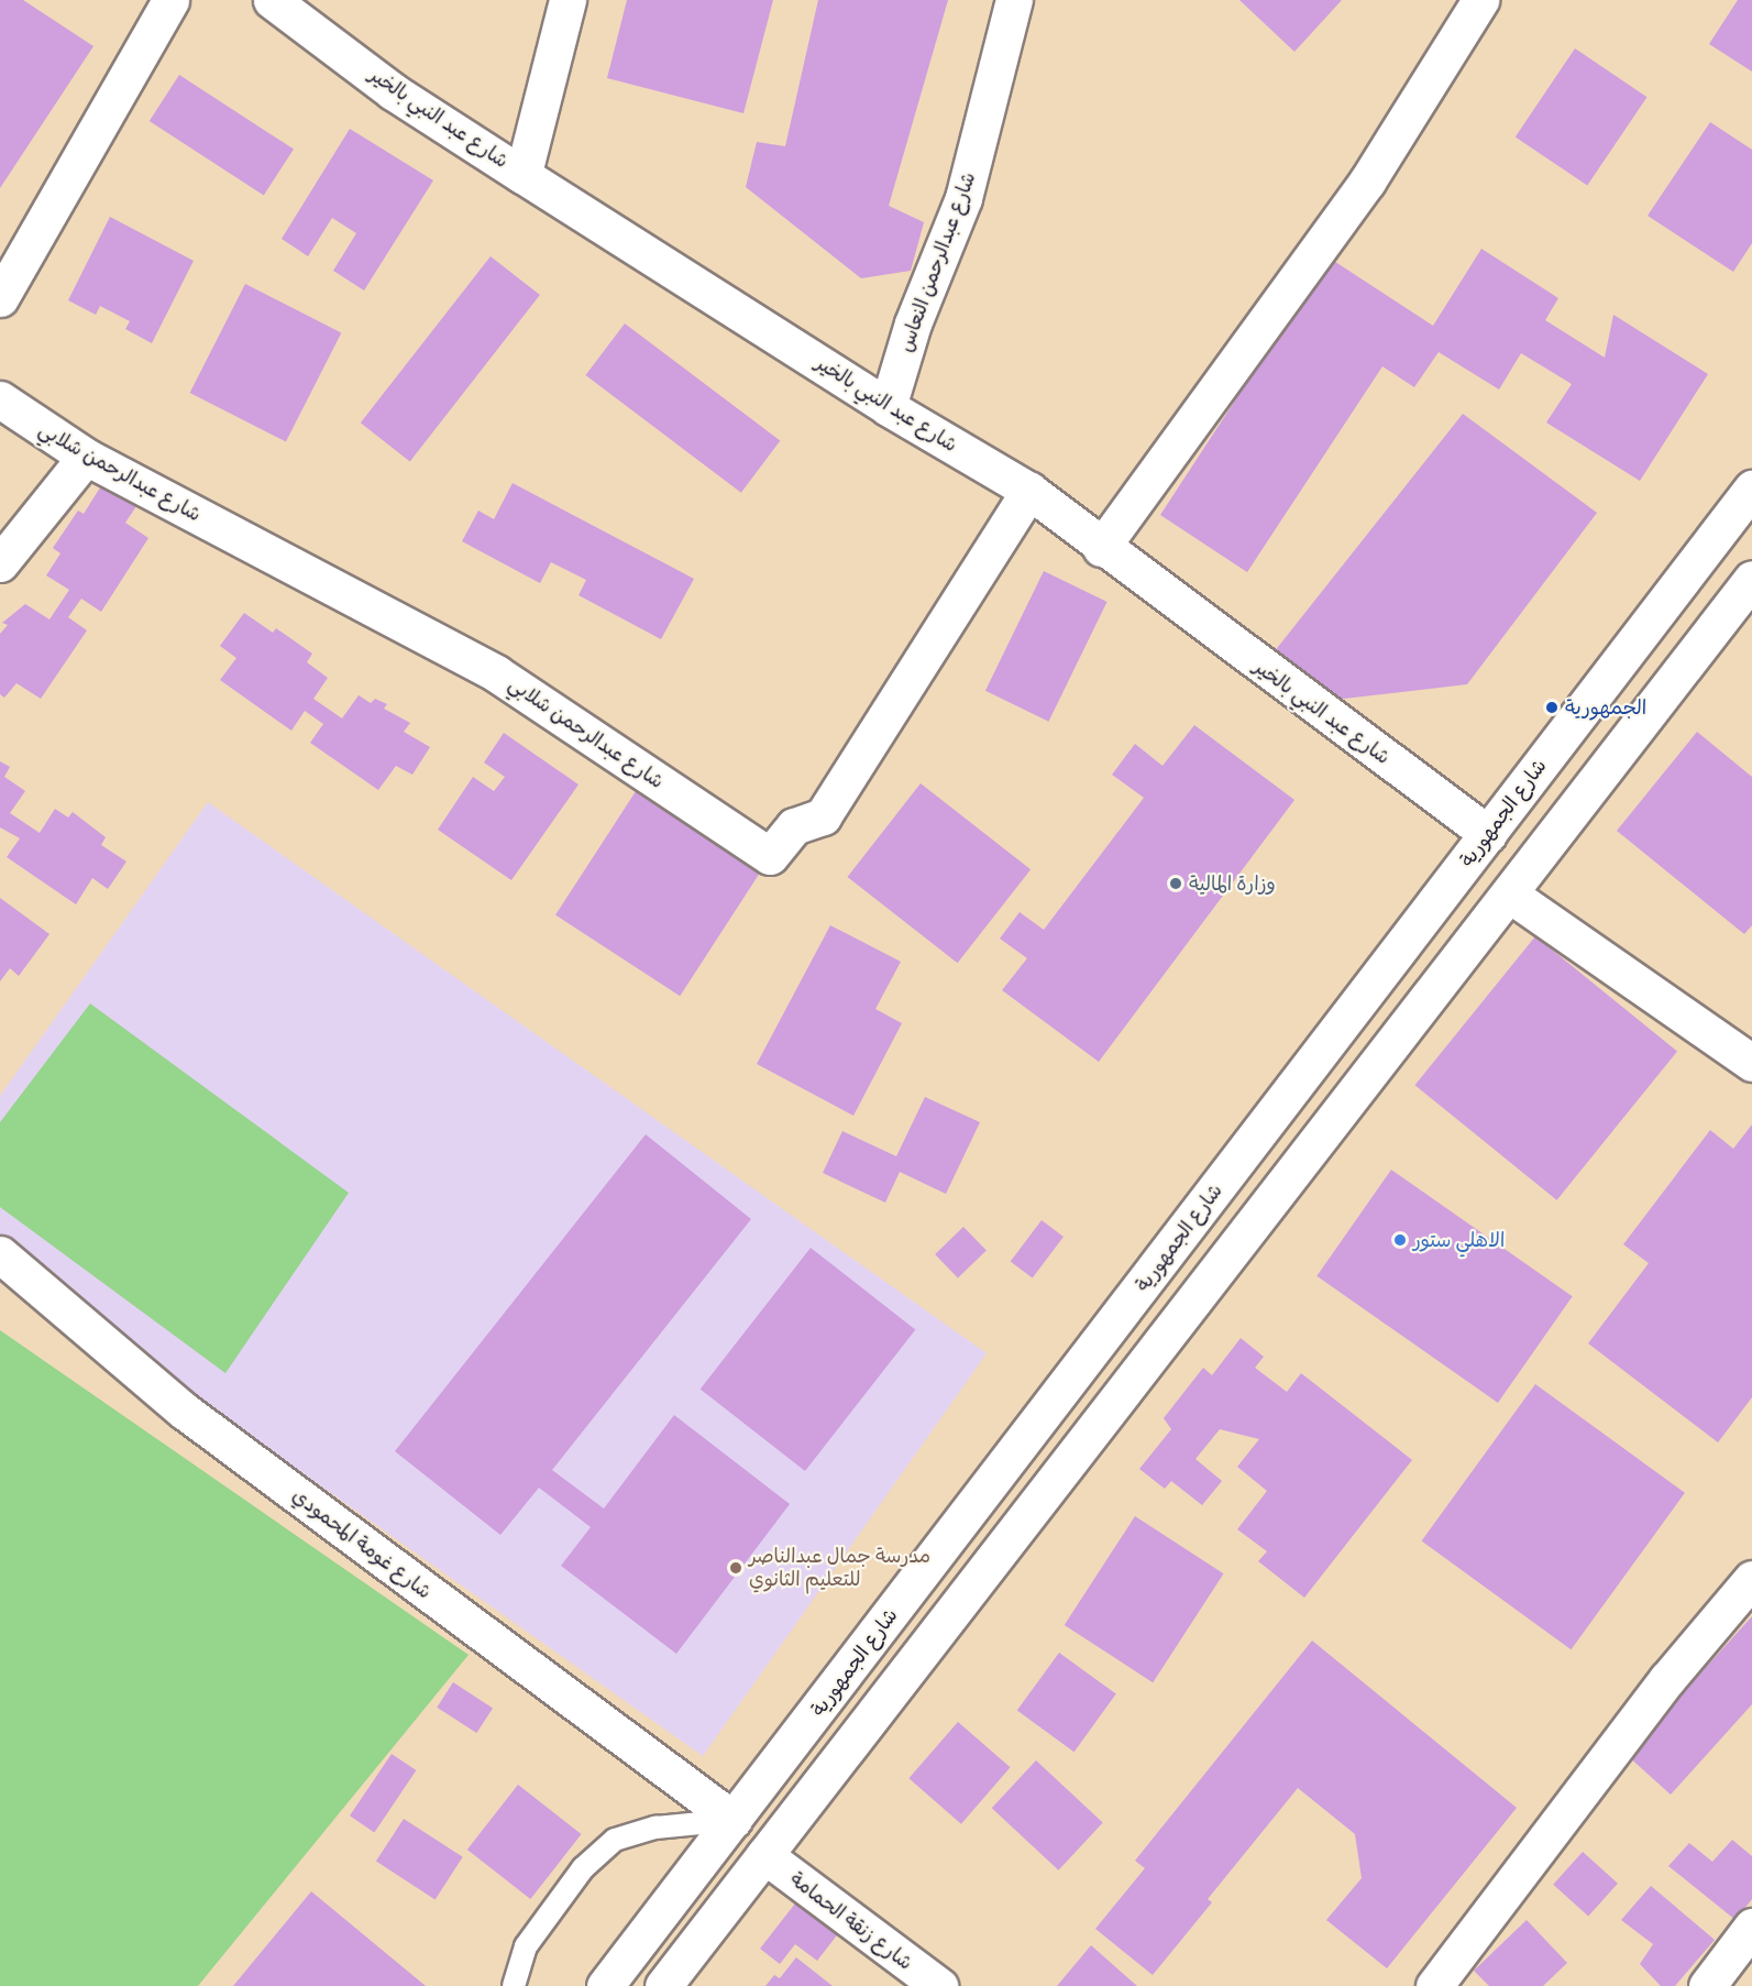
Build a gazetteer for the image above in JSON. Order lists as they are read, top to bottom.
{
  "streets": {
    "street": [
      "شارع عبد النبي بالخير",
      "شارع عبدالرحمن النعاس",
      "شارع عبدالرحمن شلابي",
      "شارع الجمهورية",
      "شارع غومة المحمودي",
      "شارع زنقة الحمامة"
    ]
  },
  "crossings": [
    ["شارع عبد النبي بالخير", "شارع عبدالرحمن النعاس"],
    ["شارع عبد النبي بالخير", "شارع عبدالرحمن شلابي"],
    ["شارع عبد النبي بالخير", "شارع الجمهورية"],
    ["شارع الجمهورية", "شارع غومة المحمودي"]
  ],
  "places": [
    "الجمهورية",
    "وزارة المالية",
    "الاهلي ستور",
    "مدرسة جمال عبدالناصر للتعليم الثانوي"
  ]
}
